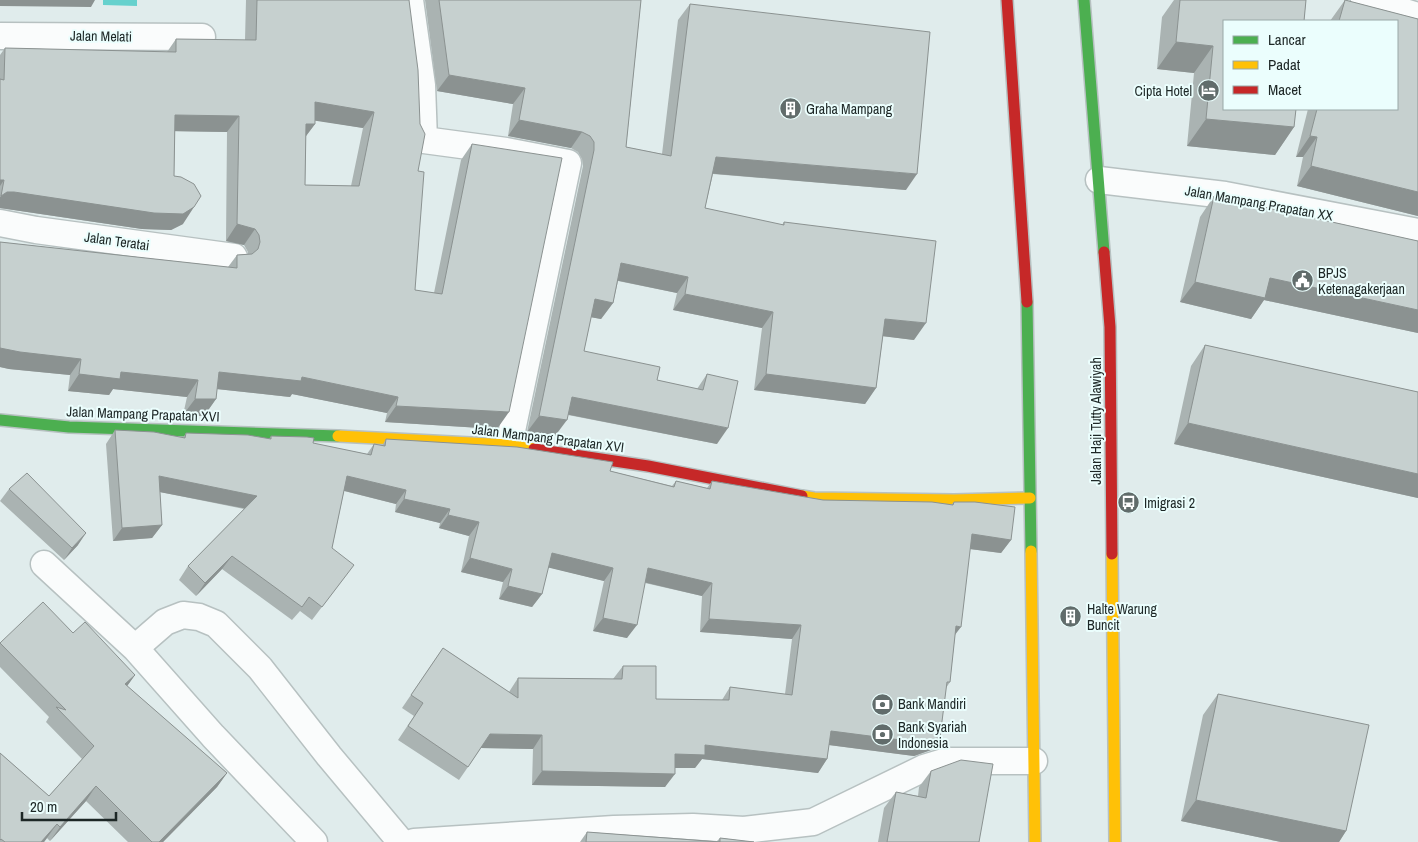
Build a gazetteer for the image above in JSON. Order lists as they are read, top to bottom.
{
  "streets": {
    "main road": ["Jalan Mampang Prapatan XVI", "Jalan Haji Tutty Alawiyah"],
    "street": ["Jalan Melati", "Jalan Mampang Prapatan XX", "Jalan Teratai"]
  },
  "crossings": [
    ["Jalan Mampang Prapatan XX", "Jalan Haji Tutty Alawiyah"]
  ],
  "places": {
    "hotel": ["Cipta Hotel"],
    "building": ["Graha Mampang", "Halte Warung Buncit"],
    "public building": ["BPJS Ketenagakerjaan"],
    "bus stop": ["Imigrasi 2"],
    "bank": ["Bank Mandiri", "Bank Syariah Indonesia"]
  },
  "legend": ["Lancar", "Padat", "Macet"],
  "scale_bar": "20 m"
}
